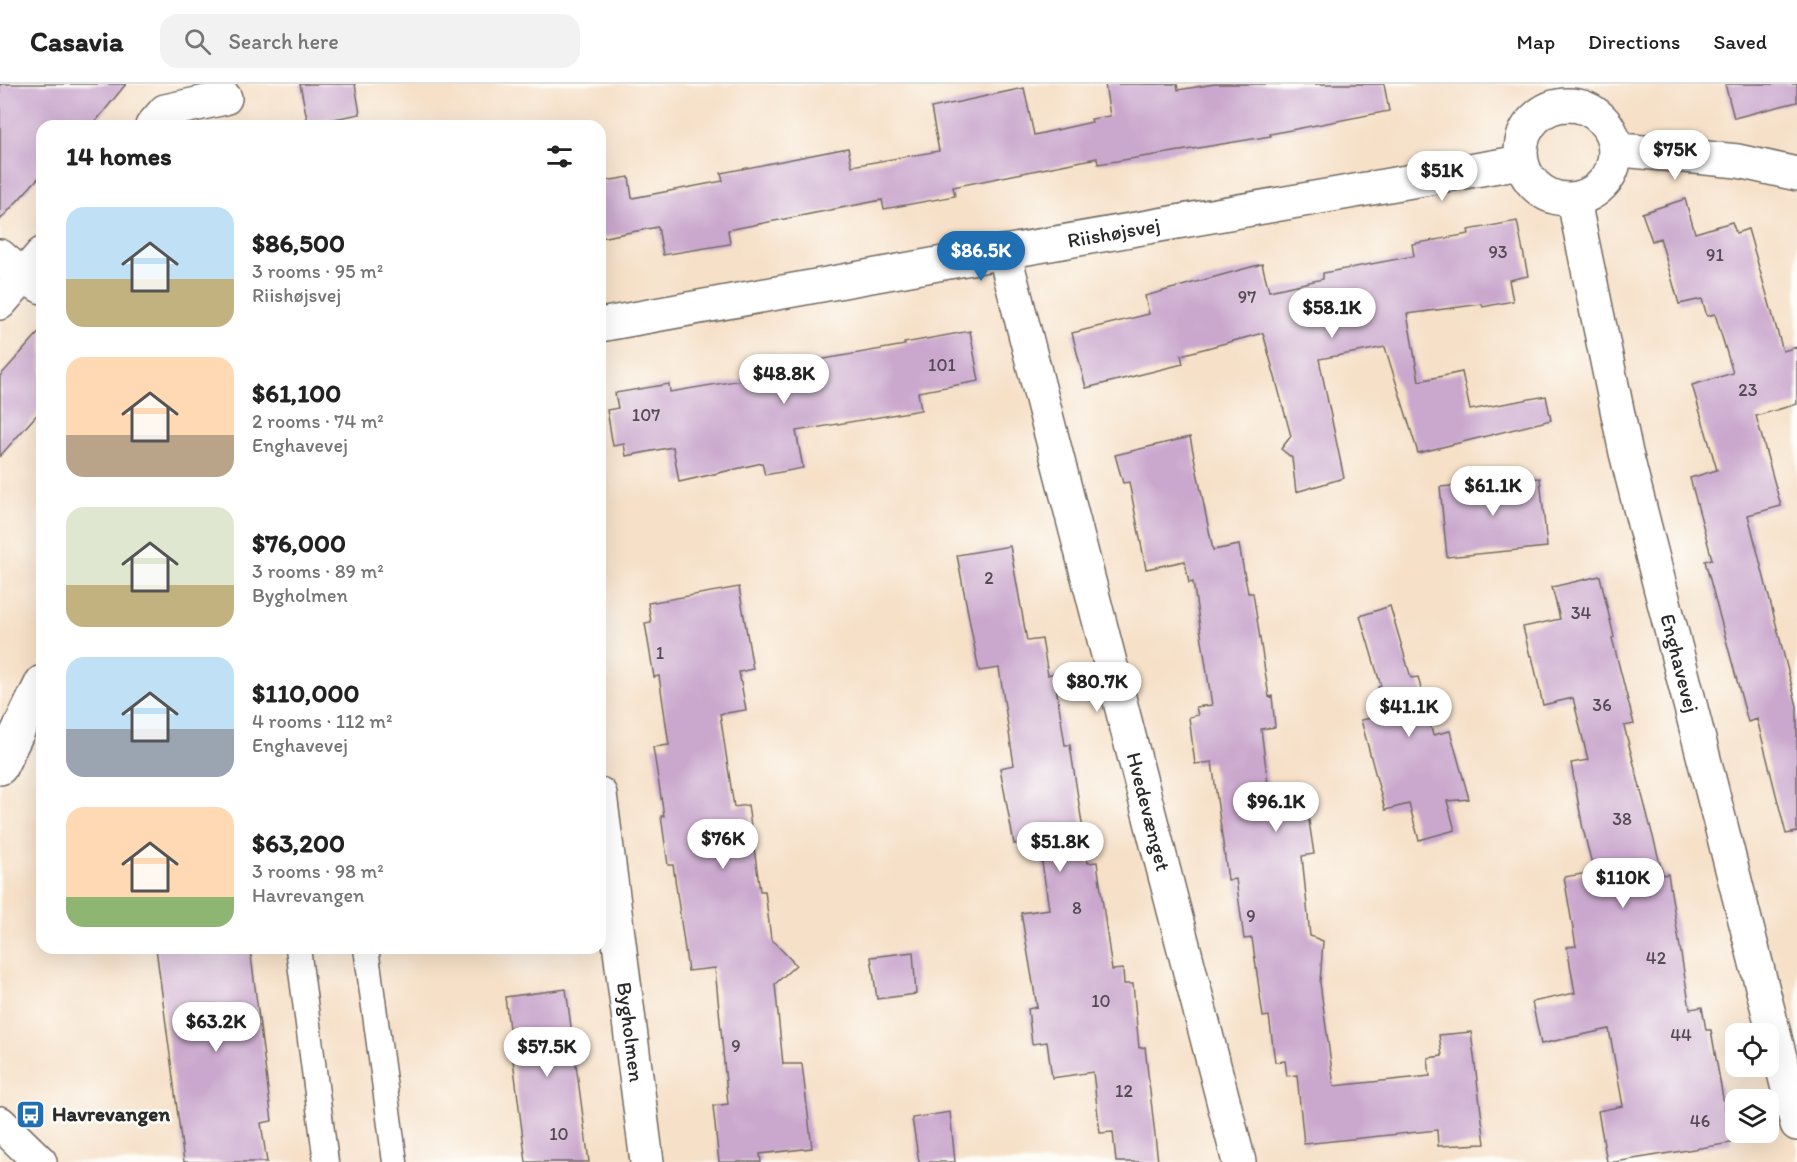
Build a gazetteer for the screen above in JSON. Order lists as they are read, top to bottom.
{
  "streets": {
    "street": [
      "Riishøjsvej",
      "Enghavevej",
      "Hvedevænget",
      "Bygholmen"
    ]
  },
  "crossings": [
    ["Riishøjsvej", "Enghavevej"],
    ["Riishøjsvej", "Hvedevænget"]
  ],
  "places": {
    "bus stop": ["Havrevangen"]
  },
  "house_numbers": [
    "93",
    "91",
    "97",
    "101",
    "23",
    "107",
    "2",
    "34",
    "1",
    "36",
    "38",
    "8",
    "9",
    "42",
    "10",
    "44",
    "9",
    "12",
    "46",
    "10"
  ],
  "page": {
    "header": "Casavia",
    "search": "Search here",
    "nav": ["Map", "Directions", "Saved"],
    "heading": "14 homes",
    "price": [
      "$75K",
      "$51K",
      "$86.5K",
      "$58.1K",
      "$48.8K",
      "$61.1K",
      "$80.7K",
      "$41.1K",
      "$96.1K",
      "$76K",
      "$51.8K",
      "$110K",
      "$63.2K",
      "$57.5K"
    ],
    "list": [
      {
        "name": "$86,500",
        "note": "3 rooms · 95 m² · Riishøjsvej"
      },
      {
        "name": "$61,100",
        "note": "2 rooms · 74 m² · Enghavevej"
      },
      {
        "name": "$76,000",
        "note": "3 rooms · 89 m² · Bygholmen"
      },
      {
        "name": "$110,000",
        "note": "4 rooms · 112 m² · Enghavevej"
      },
      {
        "name": "$63,200",
        "note": "3 rooms · 98 m² · Havrevangen"
      }
    ]
  }
}
